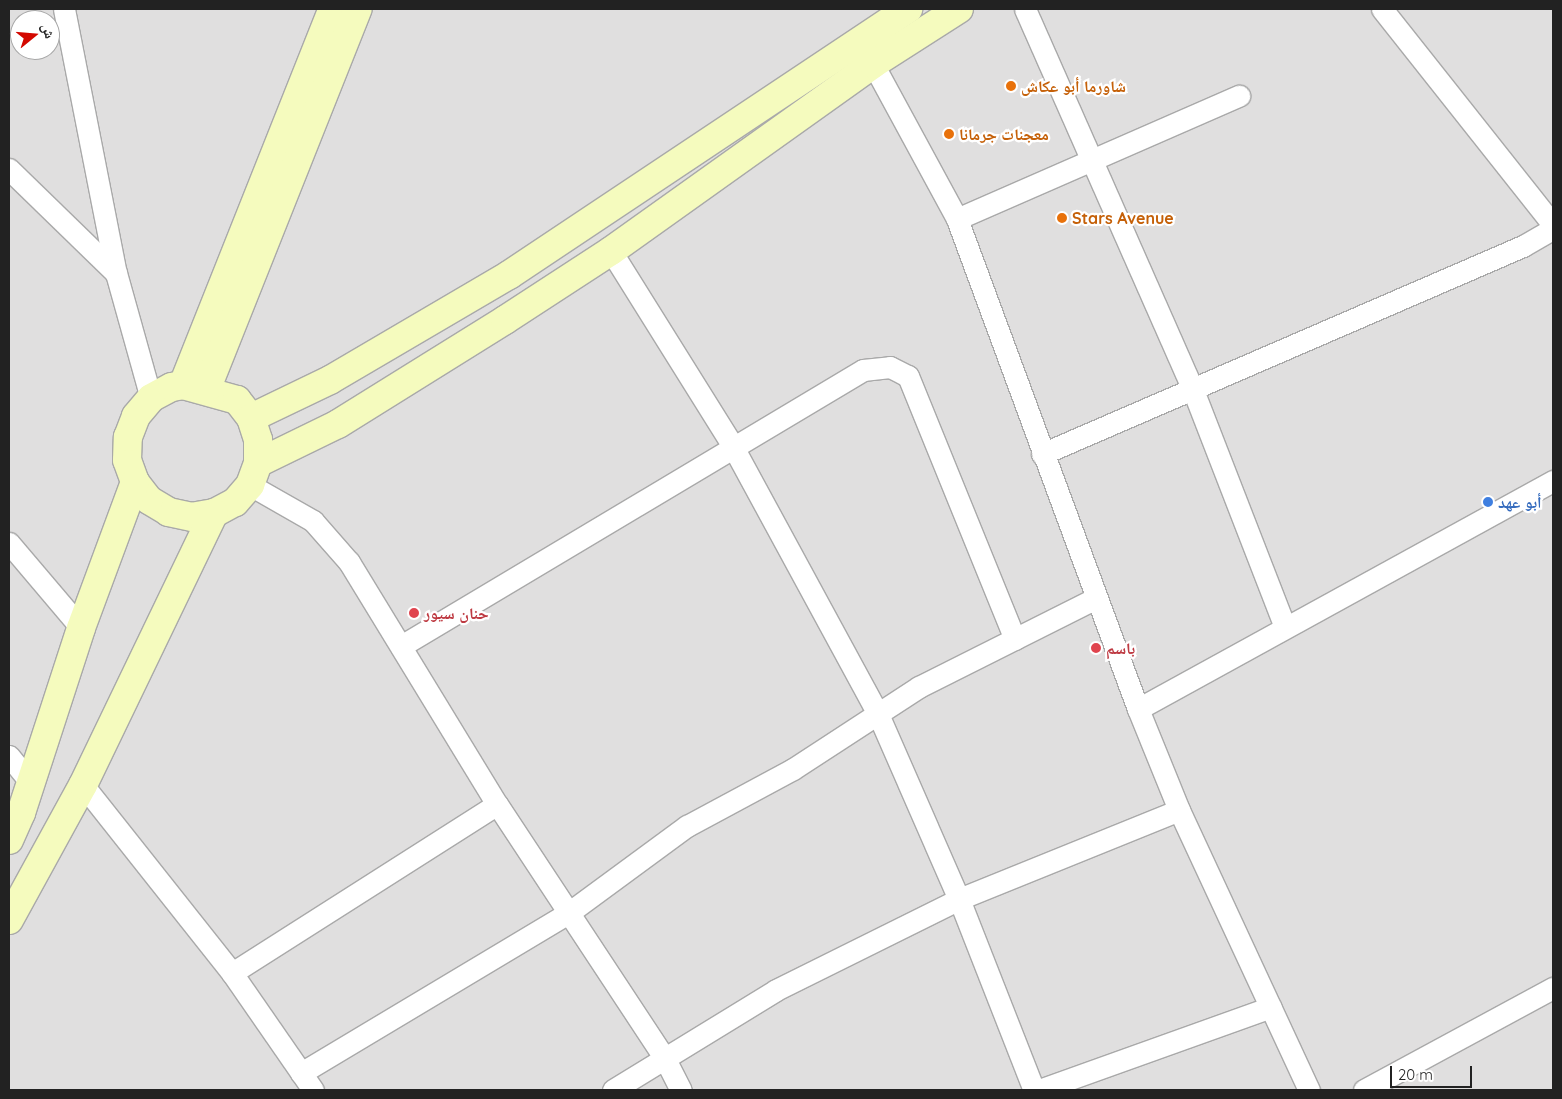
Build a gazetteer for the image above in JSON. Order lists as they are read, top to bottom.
{
  "places": [
    "شاورما أبو عكاش",
    "معجنات جرمانا",
    "Stars Avenue",
    "أبو عهد",
    "حنان سيور",
    "باسم"
  ],
  "scale_bar": "20 m",
  "north": "right"
}
